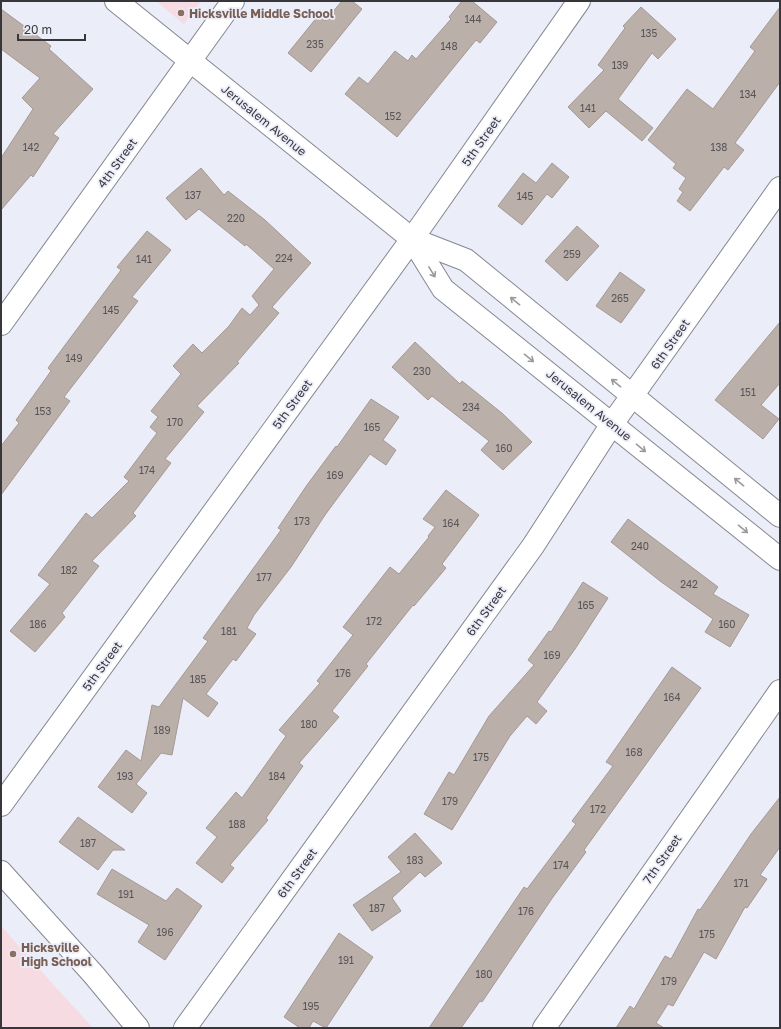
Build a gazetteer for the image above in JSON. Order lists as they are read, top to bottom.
{
  "streets": {
    "street": [
      "Jerusalem Avenue",
      "5th Street",
      "4th Street",
      "6th Street",
      "7th Street"
    ]
  },
  "crossings": [
    ["Jerusalem Avenue", "5th Street"],
    ["Jerusalem Avenue", "4th Street"],
    ["Jerusalem Avenue", "6th Street"]
  ],
  "places": ["Hicksville Middle School", "Hicksville High School"],
  "house_numbers": [
    "144",
    "135",
    "235",
    "148",
    "139",
    "134",
    "141",
    "152",
    "142",
    "138",
    "137",
    "145",
    "220",
    "259",
    "224",
    "141",
    "265",
    "145",
    "149",
    "230",
    "151",
    "234",
    "153",
    "170",
    "165",
    "160",
    "174",
    "169",
    "173",
    "164",
    "240",
    "182",
    "177",
    "242",
    "165",
    "172",
    "186",
    "160",
    "181",
    "169",
    "176",
    "185",
    "164",
    "180",
    "189",
    "168",
    "175",
    "193",
    "184",
    "179",
    "172",
    "188",
    "187",
    "183",
    "174",
    "171",
    "191",
    "187",
    "176",
    "196",
    "175",
    "191",
    "180",
    "179",
    "195"
  ],
  "scale_bar": "20 m"
}
